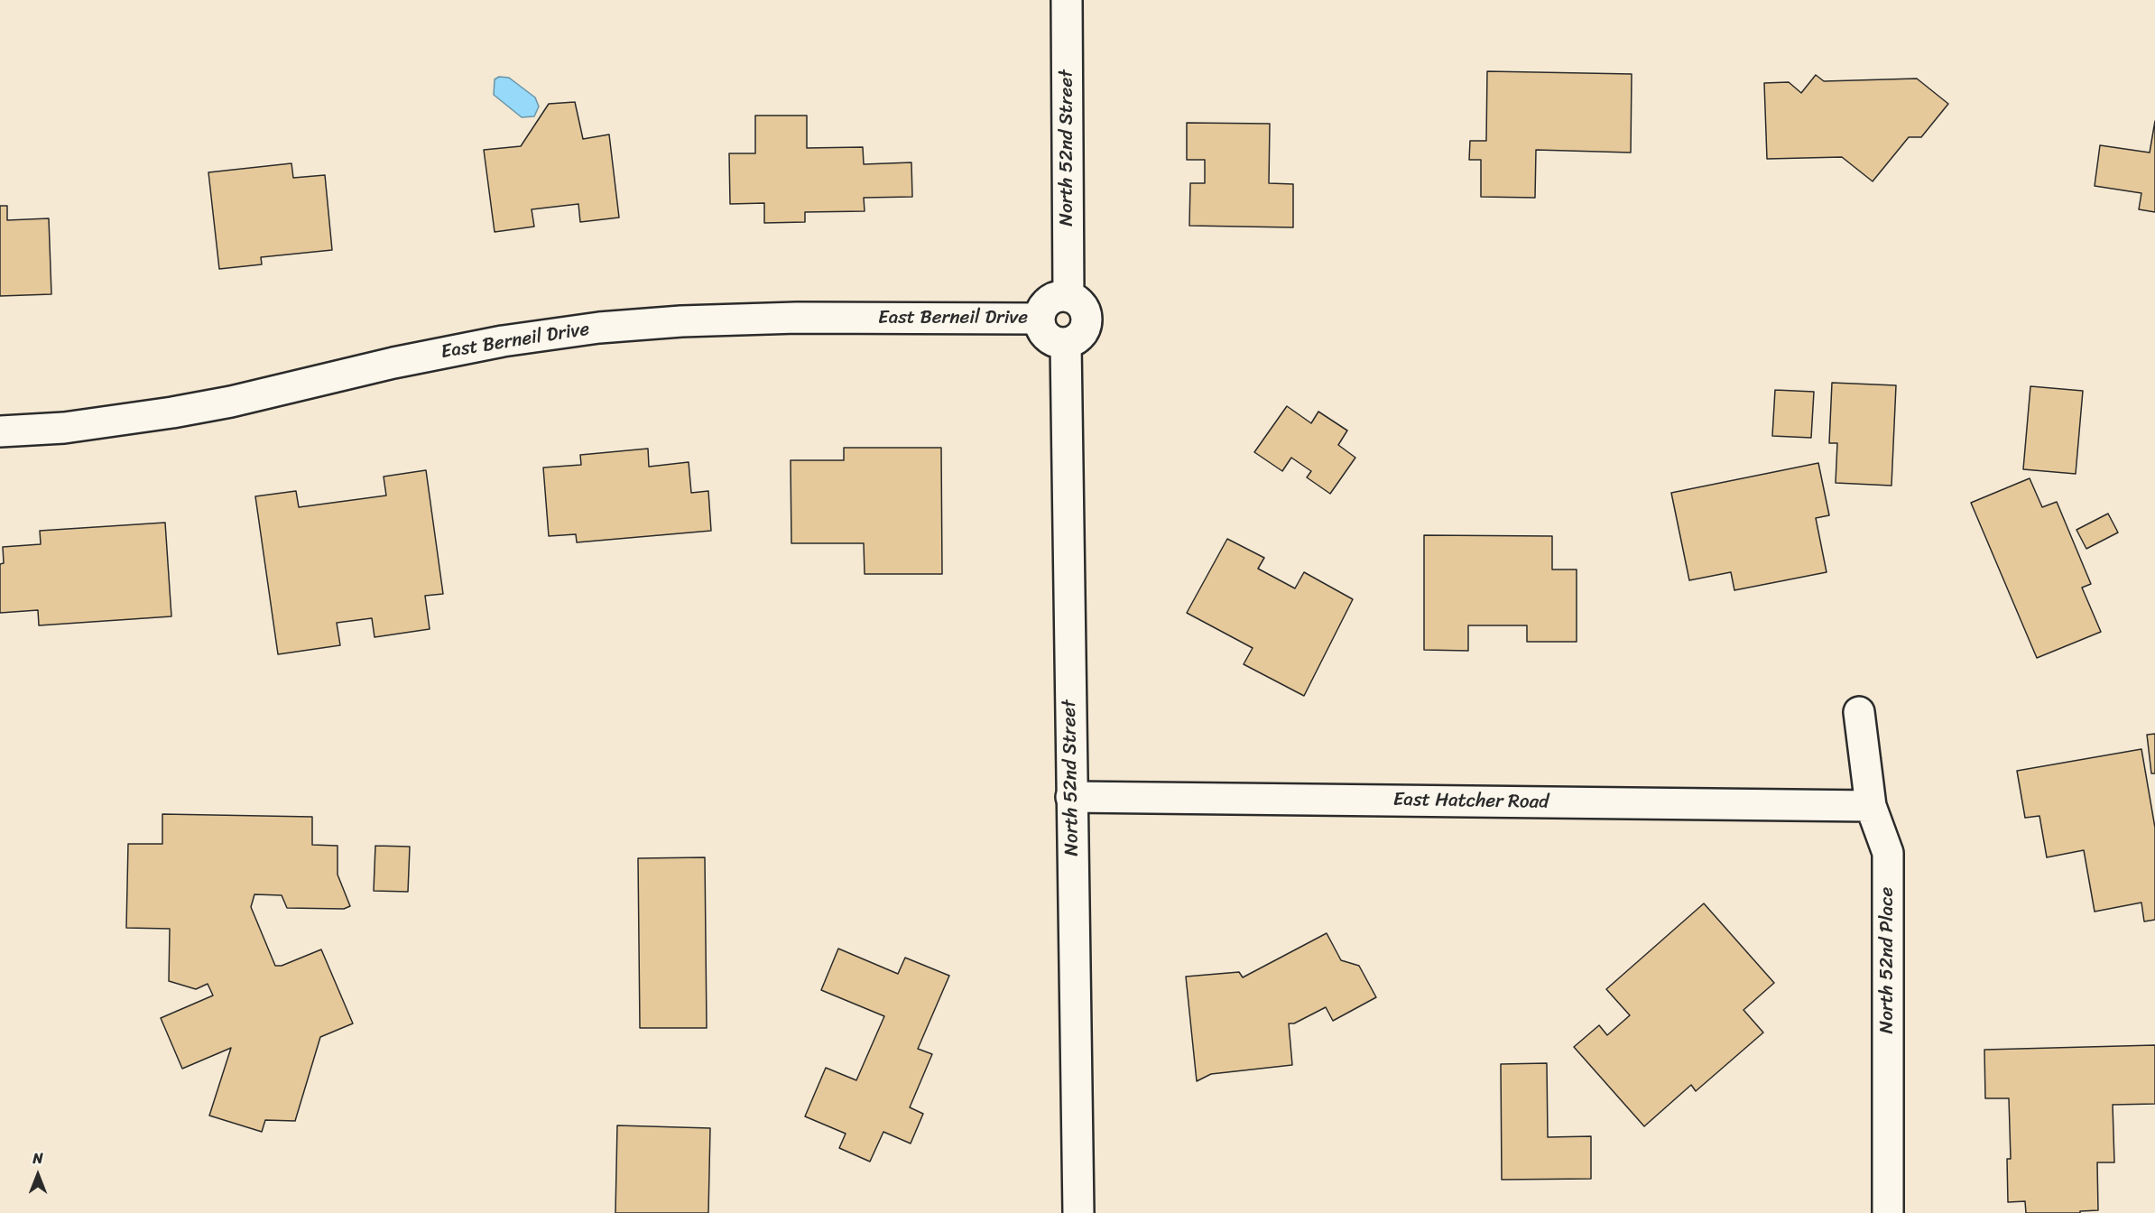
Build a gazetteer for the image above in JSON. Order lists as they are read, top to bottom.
{
  "streets": {
    "street": [
      "North 52nd Street",
      "East Berneil Drive",
      "East Hatcher Road",
      "North 52nd Place"
    ]
  },
  "crossings": [
    ["North 52nd Street", "East Berneil Drive"],
    ["North 52nd Street", "East Hatcher Road"],
    ["East Hatcher Road", "North 52nd Place"]
  ],
  "north": "top"
}
